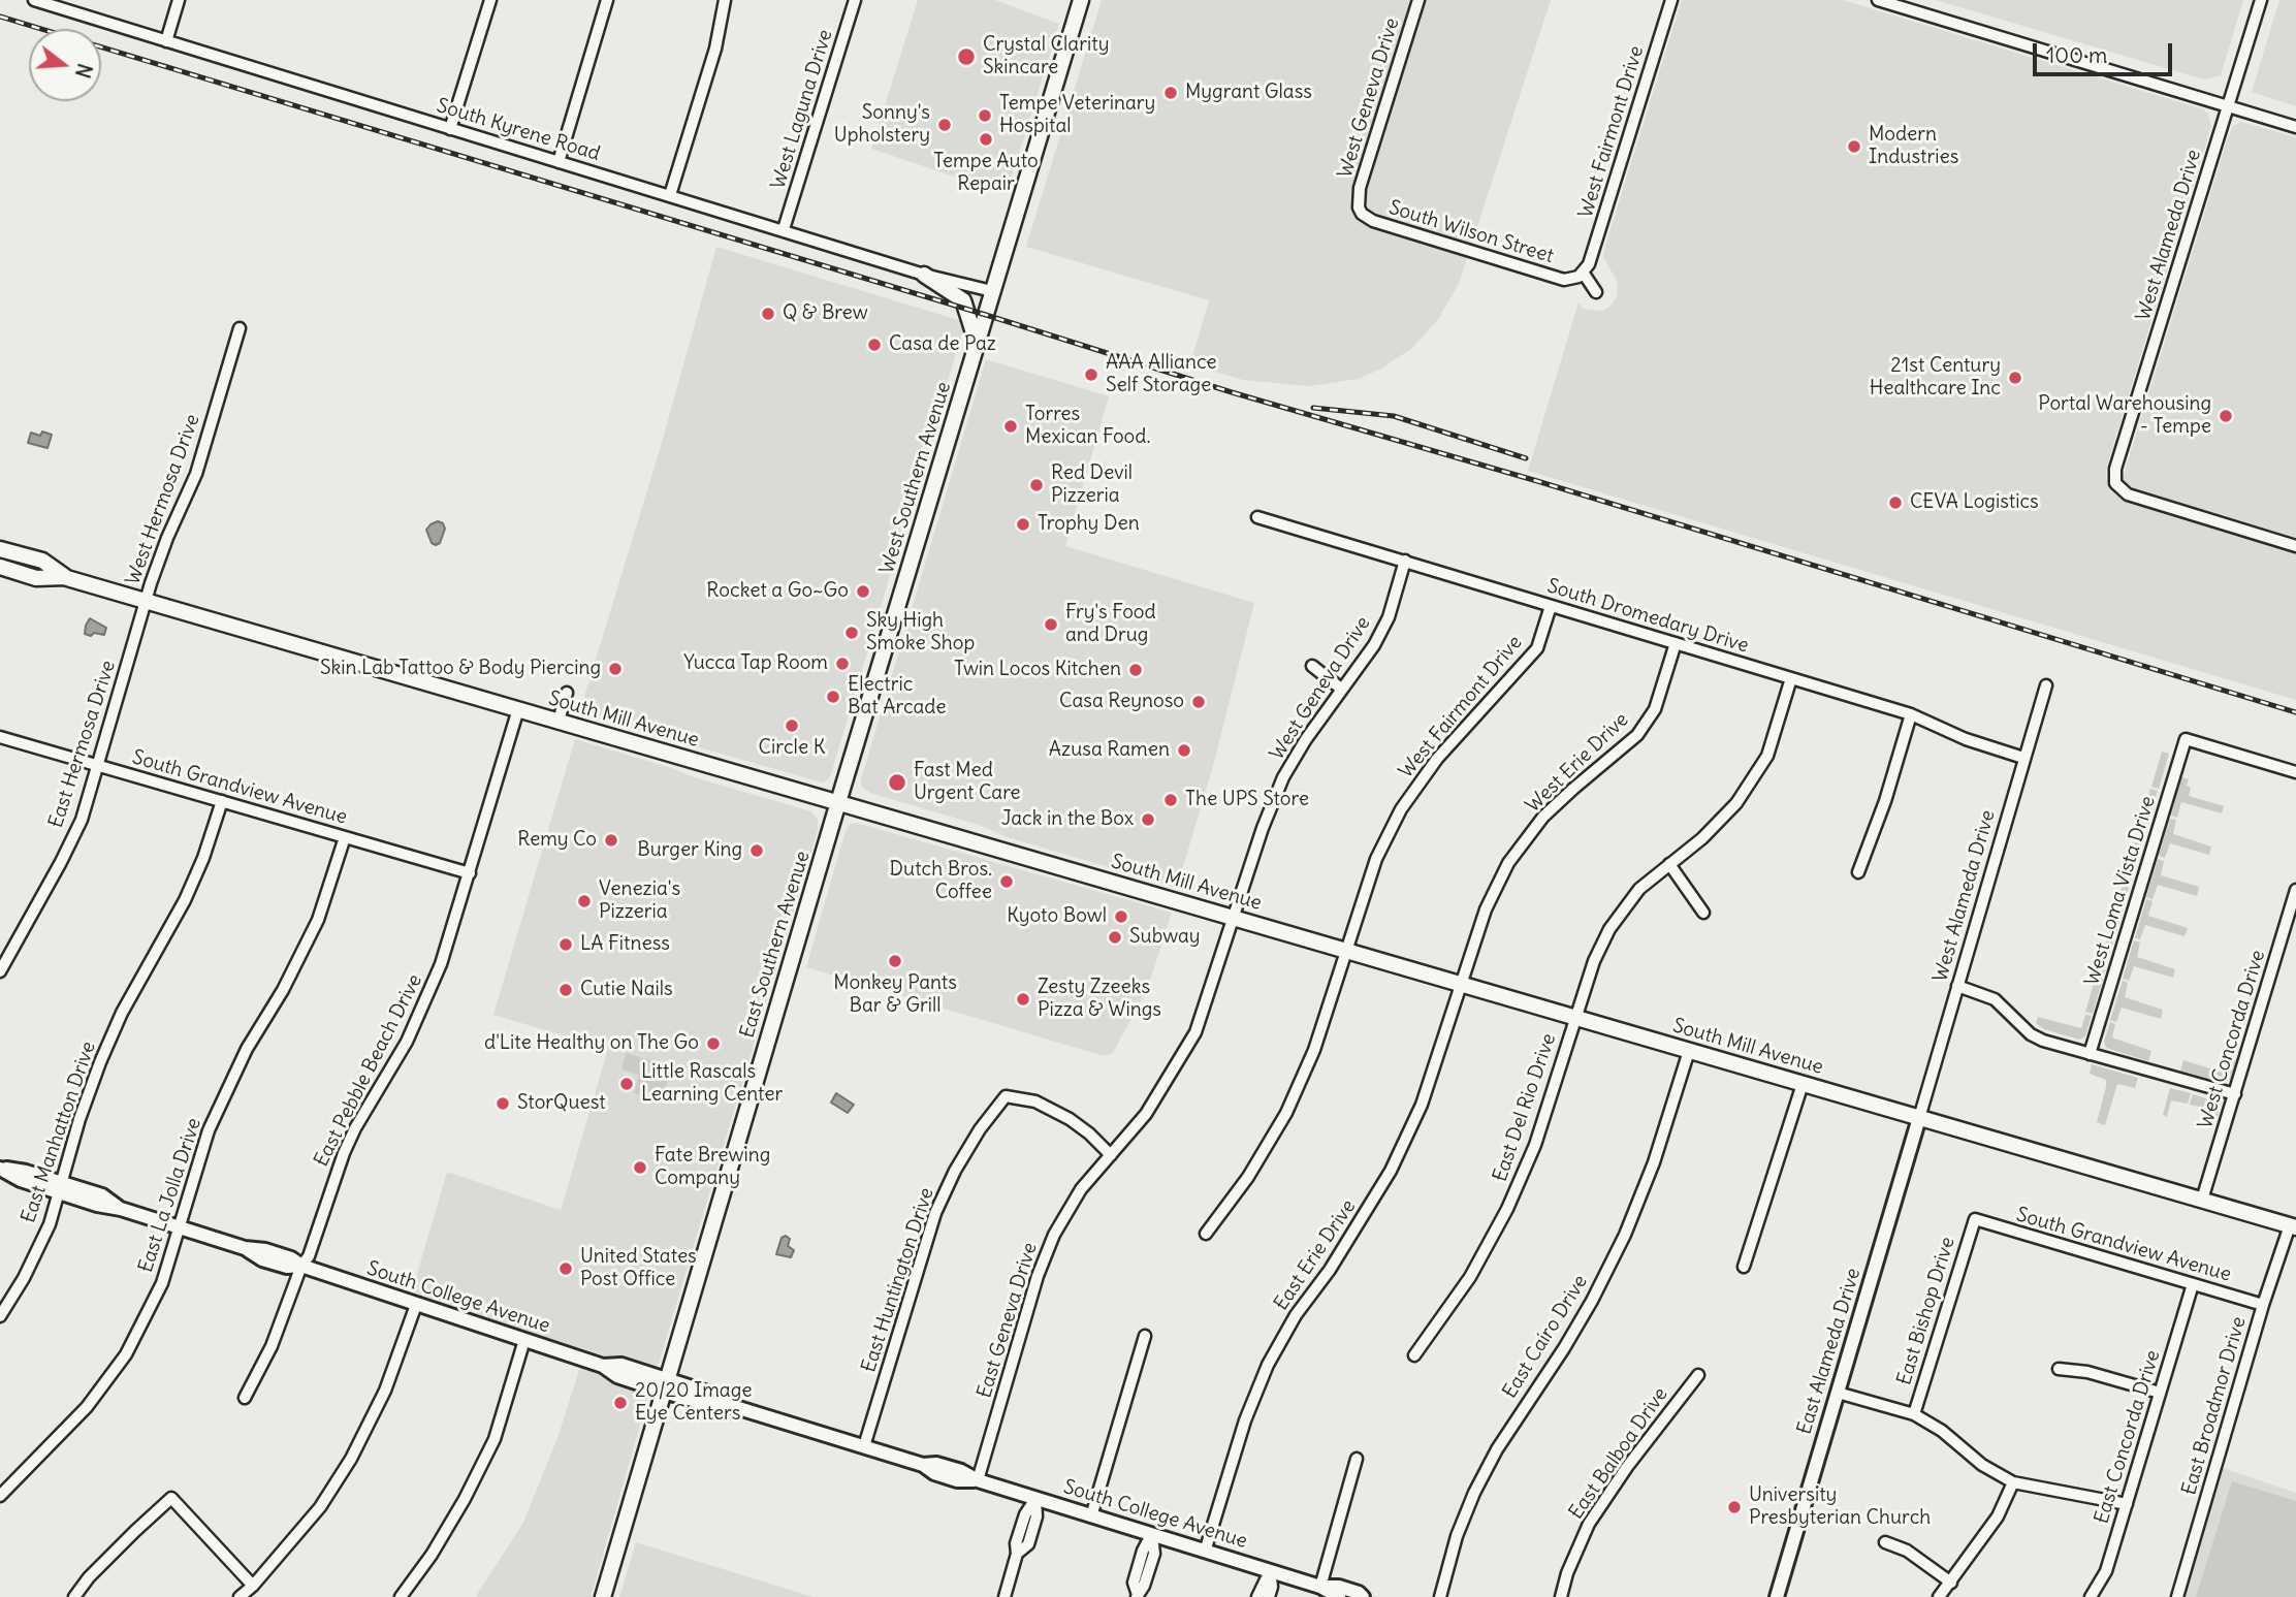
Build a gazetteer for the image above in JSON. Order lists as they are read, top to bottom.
{
  "streets": {
    "main road": ["West Southern Avenue", "South Mill Avenue", "East Southern Avenue"],
    "street": [
      "West Geneva Drive",
      "West Laguna Drive",
      "South Kyrene Road",
      "West Fairmont Drive",
      "South Wilson Street",
      "West Alameda Drive",
      "West Hermosa Drive",
      "South Dromedary Drive",
      "East Hermosa Drive",
      "West Erie Drive",
      "South Grandview Avenue",
      "West Loma Vista Drive",
      "West Concorda Drive",
      "East Pebble Beach Drive",
      "East Del Rio Drive",
      "East Manhatton Drive",
      "East La Jolla Drive",
      "East Erie Drive",
      "East Huntington Drive",
      "South College Avenue",
      "East Bishop Drive",
      "East Geneva Drive",
      "East Cairo Drive",
      "East Alameda Drive",
      "East Broadmor Drive",
      "East Concorda Drive",
      "East Balboa Drive"
    ]
  },
  "crossings": [
    ["West Geneva Drive", "South Wilson Street"],
    ["West Geneva Drive", "South Dromedary Drive"],
    ["West Geneva Drive", "South Mill Avenue"],
    ["West Geneva Drive", "East Geneva Drive"],
    ["West Laguna Drive", "South Kyrene Road"],
    ["South Kyrene Road", "West Southern Avenue"],
    ["West Fairmont Drive", "South Wilson Street"],
    ["West Fairmont Drive", "South Dromedary Drive"],
    ["West Fairmont Drive", "South Mill Avenue"],
    ["West Alameda Drive", "South Dromedary Drive"],
    ["West Alameda Drive", "South Mill Avenue"],
    ["West Alameda Drive", "East Alameda Drive"],
    ["West Southern Avenue", "South Mill Avenue"],
    ["West Southern Avenue", "East Southern Avenue"],
    ["West Hermosa Drive", "South Mill Avenue"],
    ["West Hermosa Drive", "East Hermosa Drive"],
    ["South Dromedary Drive", "West Erie Drive"],
    ["South Dromedary Drive", "East Del Rio Drive"],
    ["South Mill Avenue", "East Hermosa Drive"],
    ["South Mill Avenue", "West Erie Drive"],
    ["South Mill Avenue", "East Southern Avenue"],
    ["South Mill Avenue", "West Concorda Drive"],
    ["South Mill Avenue", "East Pebble Beach Drive"],
    ["South Mill Avenue", "East Del Rio Drive"],
    ["South Mill Avenue", "East Erie Drive"],
    ["South Mill Avenue", "East Geneva Drive"],
    ["South Mill Avenue", "East Cairo Drive"],
    ["South Mill Avenue", "East Alameda Drive"],
    ["South Mill Avenue", "East Broadmor Drive"],
    ["East Hermosa Drive", "South Grandview Avenue"],
    ["West Erie Drive", "East Erie Drive"],
    ["South Grandview Avenue", "East Pebble Beach Drive"],
    ["South Grandview Avenue", "East Manhatton Drive"],
    ["South Grandview Avenue", "East La Jolla Drive"],
    ["South Grandview Avenue", "East Bishop Drive"],
    ["South Grandview Avenue", "East Broadmor Drive"],
    ["South Grandview Avenue", "East Concorda Drive"],
    ["East Southern Avenue", "South College Avenue"],
    ["East Pebble Beach Drive", "South College Avenue"],
    ["East Manhatton Drive", "South College Avenue"],
    ["East La Jolla Drive", "South College Avenue"],
    ["East Erie Drive", "South College Avenue"],
    ["East Huntington Drive", "South College Avenue"],
    ["East Huntington Drive", "East Geneva Drive"],
    ["South College Avenue", "East Geneva Drive"]
  ],
  "places": [
    "Crystal Clarity Skincare",
    "Mygrant Glass",
    "Tempe Veterinary Hospital",
    "Sonny's Upholstery",
    "Tempe Auto Repair",
    "Modern Industries",
    "Q & Brew",
    "Casa de Paz",
    "AAA Alliance Self Storage",
    "21st Century Healthcare Inc",
    "Portal Warehousing - Tempe",
    "Torres Mexican Food.",
    "Red Devil Pizzeria",
    "CEVA Logistics",
    "Trophy Den",
    "Rocket a Go~Go",
    "Fry's Food and Drug",
    "Sky High Smoke Shop",
    "Yucca Tap Room",
    "Skin Lab Tattoo & Body Piercing",
    "Twin Locos Kitchen",
    "Electric Bat Arcade",
    "Casa Reynoso",
    "Circle K",
    "Azusa Ramen",
    "Fast Med Urgent Care",
    "The UPS Store",
    "Jack in the Box",
    "Remy Co",
    "Burger King",
    "Dutch Bros. Coffee",
    "Venezia's Pizzeria",
    "Kyoto Bowl",
    "Subway",
    "LA Fitness",
    "Monkey Pants Bar & Grill",
    "Cutie Nails",
    "Zesty Zzeeks Pizza & Wings",
    "d'Lite Healthy on The Go",
    "Little Rascals Learning Center",
    "StorQuest",
    "Fate Brewing Company",
    "United States Post Office",
    "20/20 Image Eye Centers",
    "University Presbyterian Church"
  ],
  "scale_bar": "100 m",
  "north": "right"
}
